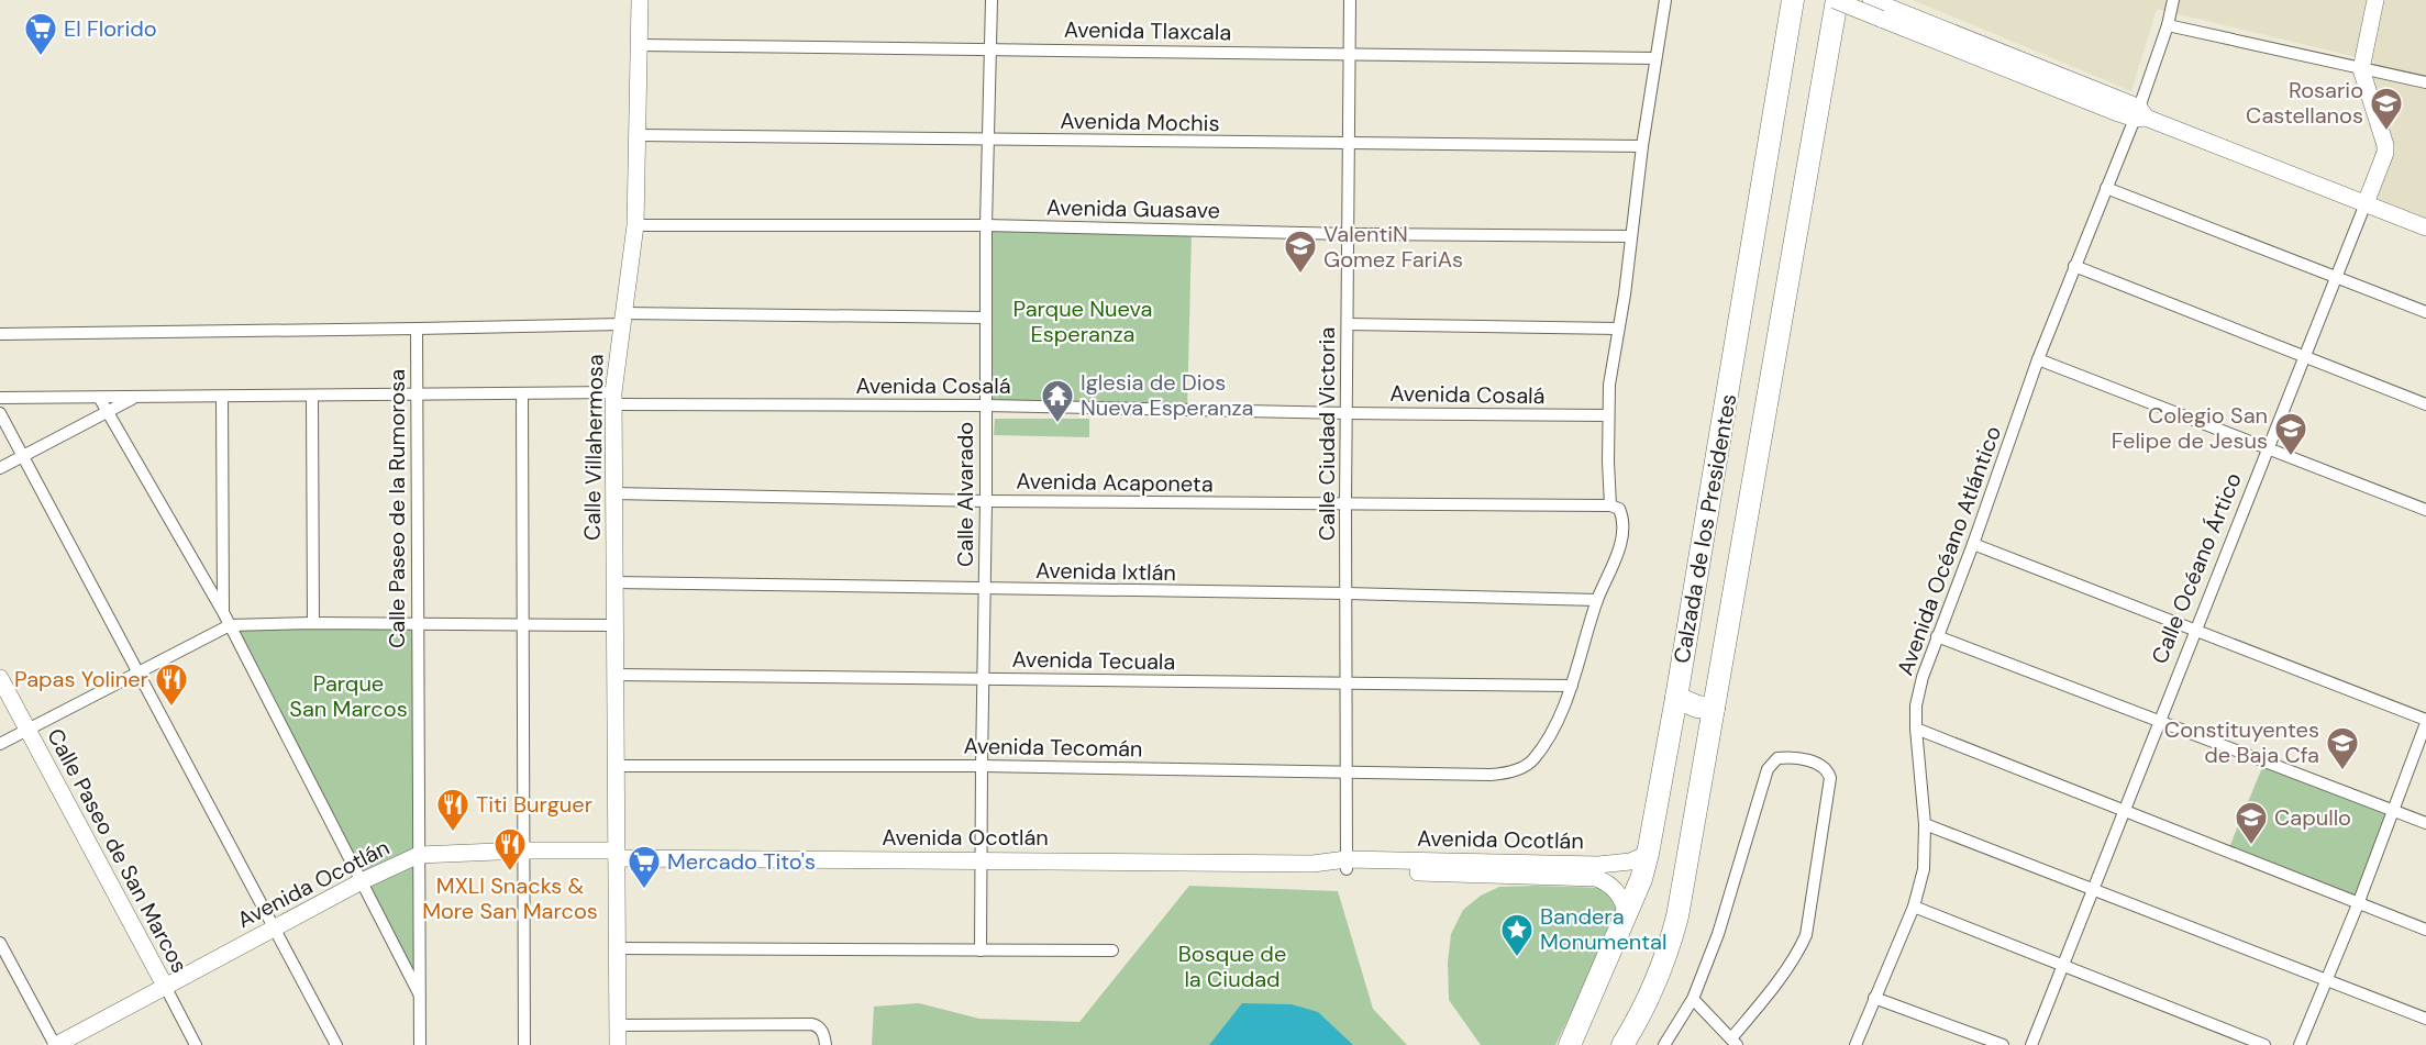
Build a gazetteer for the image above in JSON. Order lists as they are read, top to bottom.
{
  "streets": {
    "highway": ["Calzada de los Presidentes"],
    "main road": [
      "Calle Villahermosa",
      "Calle Océano Ártico",
      "Avenida Ocotlán",
      "Calle Paseo de San Marcos"
    ],
    "street": [
      "Avenida Tlaxcala",
      "Avenida Mochis",
      "Avenida Guasave",
      "Avenida Cosalá",
      "Calle Ciudad Victoria",
      "Avenida Acaponeta",
      "Calle Alvarado",
      "Calle Paseo de la Rumorosa",
      "Avenida Océano Atlántico",
      "Avenida Ixtlán",
      "Avenida Tecuala",
      "Avenida Tecomán"
    ]
  },
  "crossings": [
    ["Avenida Tlaxcala", "Calle Ciudad Victoria"],
    ["Avenida Tlaxcala", "Calle Villahermosa"],
    ["Avenida Tlaxcala", "Calle Alvarado"],
    ["Avenida Tlaxcala", "Avenida Tecomán"],
    ["Avenida Mochis", "Calle Ciudad Victoria"],
    ["Avenida Mochis", "Calle Villahermosa"],
    ["Avenida Mochis", "Calle Alvarado"],
    ["Avenida Mochis", "Avenida Tecomán"],
    ["Avenida Guasave", "Calle Ciudad Victoria"],
    ["Avenida Guasave", "Calle Villahermosa"],
    ["Avenida Guasave", "Calle Alvarado"],
    ["Avenida Guasave", "Avenida Tecomán"],
    ["Avenida Cosalá", "Calle Ciudad Victoria"],
    ["Avenida Cosalá", "Calle Villahermosa"],
    ["Avenida Cosalá", "Calle Alvarado"],
    ["Avenida Cosalá", "Calle Paseo de la Rumorosa"],
    ["Avenida Cosalá", "Avenida Tecomán"],
    ["Calle Ciudad Victoria", "Avenida Acaponeta"],
    ["Calle Ciudad Victoria", "Avenida Ixtlán"],
    ["Calle Ciudad Victoria", "Avenida Tecuala"],
    ["Calle Ciudad Victoria", "Avenida Tecomán"],
    ["Calle Ciudad Victoria", "Avenida Ocotlán"],
    ["Calle Villahermosa", "Avenida Acaponeta"],
    ["Calle Villahermosa", "Avenida Ixtlán"],
    ["Calle Villahermosa", "Avenida Tecuala"],
    ["Calle Villahermosa", "Avenida Tecomán"],
    ["Calle Villahermosa", "Avenida Ocotlán"],
    ["Avenida Acaponeta", "Calle Alvarado"],
    ["Avenida Acaponeta", "Avenida Tecomán"],
    ["Calle Alvarado", "Avenida Ixtlán"],
    ["Calle Alvarado", "Avenida Tecuala"],
    ["Calle Alvarado", "Avenida Tecomán"],
    ["Calle Alvarado", "Avenida Ocotlán"],
    ["Calle Paseo de la Rumorosa", "Avenida Ocotlán"],
    ["Calzada de los Presidentes", "Avenida Ocotlán"],
    ["Avenida Ixtlán", "Avenida Tecomán"],
    ["Avenida Tecuala", "Avenida Tecomán"],
    ["Avenida Ocotlán", "Calle Paseo de San Marcos"]
  ],
  "parks": ["Parque Nueva Esperanza", "Parque San Marcos", "Bosque de la Ciudad"],
  "places": {
    "supermarket": ["El Florido", "Mercado Tito's"],
    "school or university": [
      "Rosario Castellanos",
      "ValentiN Gomez FariAs",
      "Colegio San Felipe de Jesus",
      "Constituyentes de Baja Cfa",
      "Capullo"
    ],
    "temple": ["Iglesia de Dios Nueva Esperanza"],
    "restaurant": ["Papas Yoliner", "Titi Burguer", "MXLI Snacks & More San Marcos"],
    "place": ["Bandera Monumental"]
  }
}
